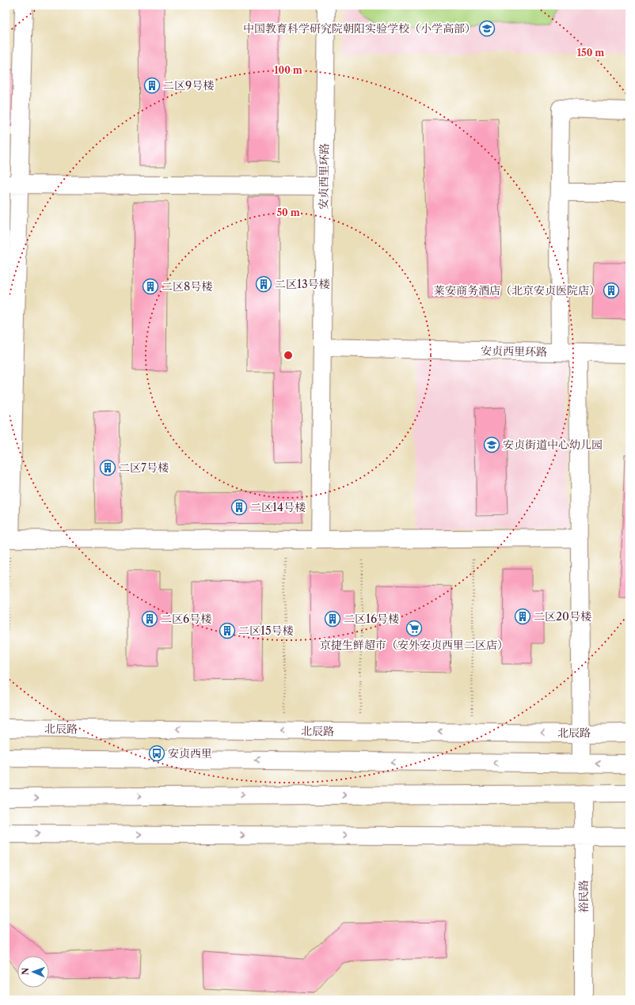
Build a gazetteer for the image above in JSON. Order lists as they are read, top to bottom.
{
  "streets": {
    "street": ["安贞西里环路", "北辰路", "裕民路"]
  },
  "places": {
    "school or university": ["中国教育科学研究院朝阳实验学校（小学高部）", "安贞街道中心幼儿园"],
    "building": [
      "二区9号楼",
      "二区13号楼",
      "二区8号楼",
      "莱安商务酒店（北京安贞医院店）",
      "二区7号楼",
      "二区14号楼",
      "二区20号楼",
      "二区6号楼",
      "二区16号楼",
      "二区15号楼"
    ],
    "supermarket": ["京捷生鲜超市（安外安贞西里二区店）"],
    "bus stop": ["安贞西里"]
  },
  "north": "left",
  "rings": ["150 m", "100 m", "50 m"]
}
